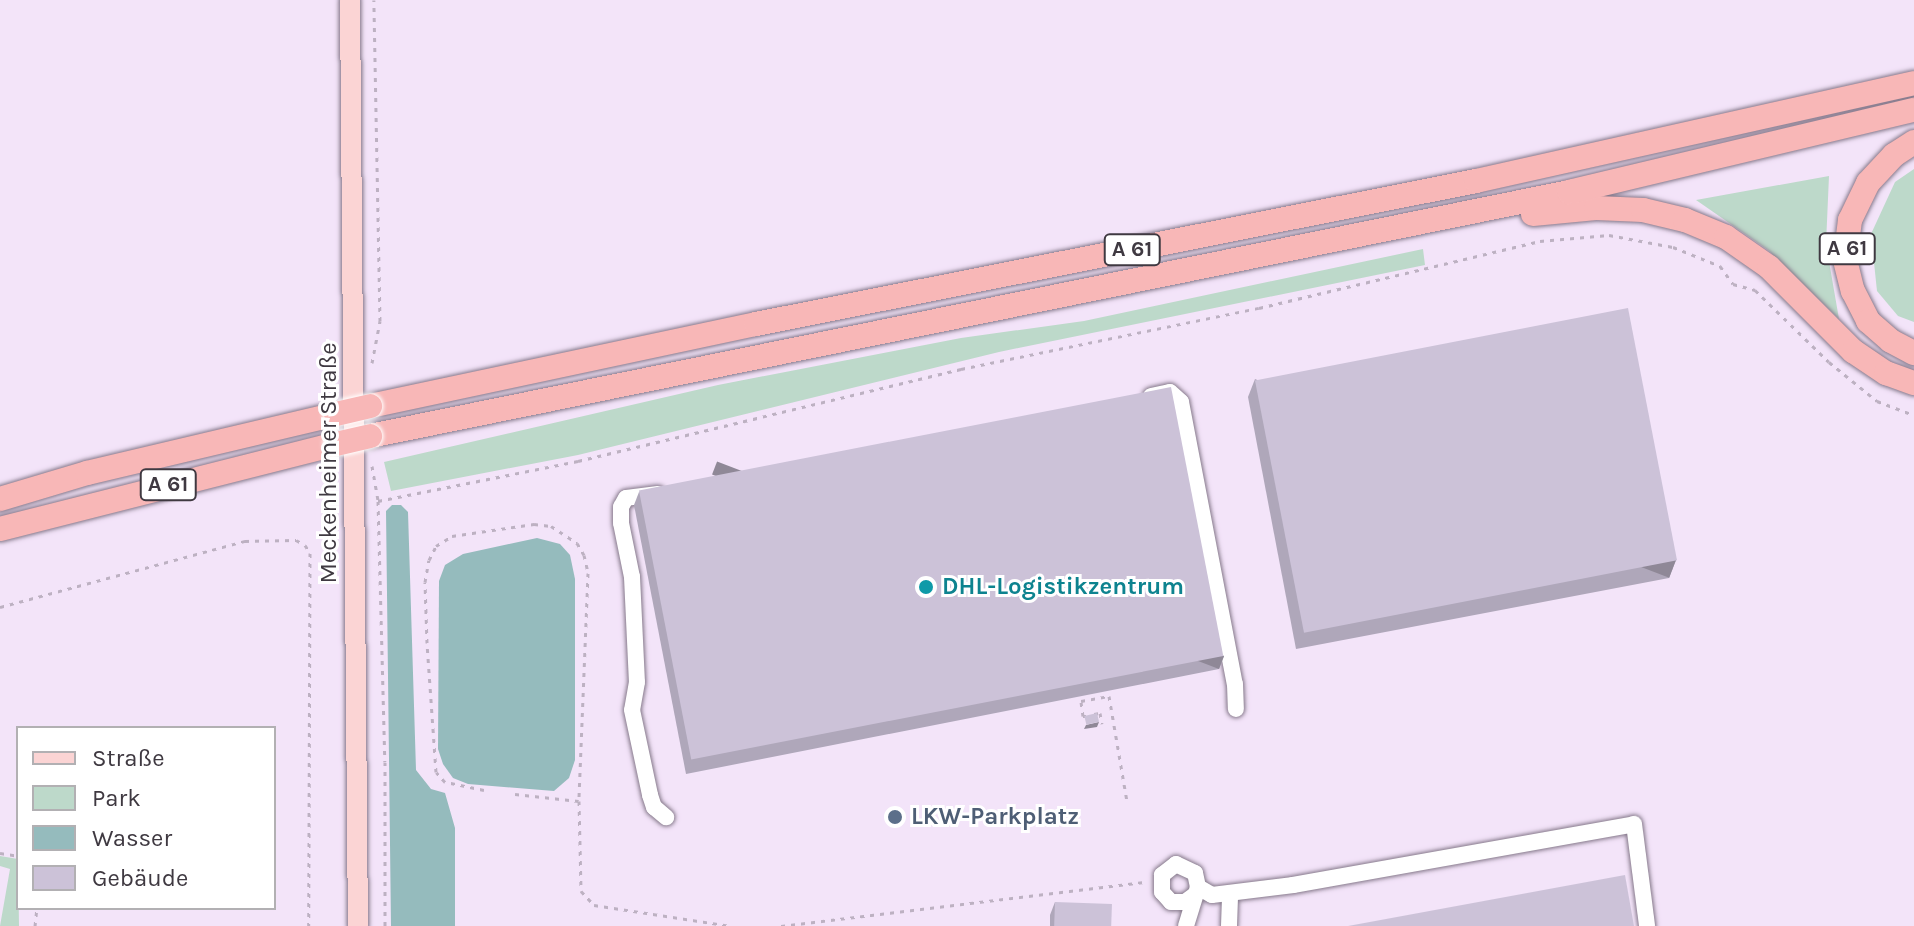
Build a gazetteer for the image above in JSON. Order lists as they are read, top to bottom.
{
  "streets": {
    "highway": ["A 61"],
    "main road": ["Meckenheimer Straße"]
  },
  "places": ["DHL-Logistikzentrum", "LKW-Parkplatz"],
  "legend": [
    "Straße",
    "Park",
    "Wasser",
    "Gebäude"
  ]
}
